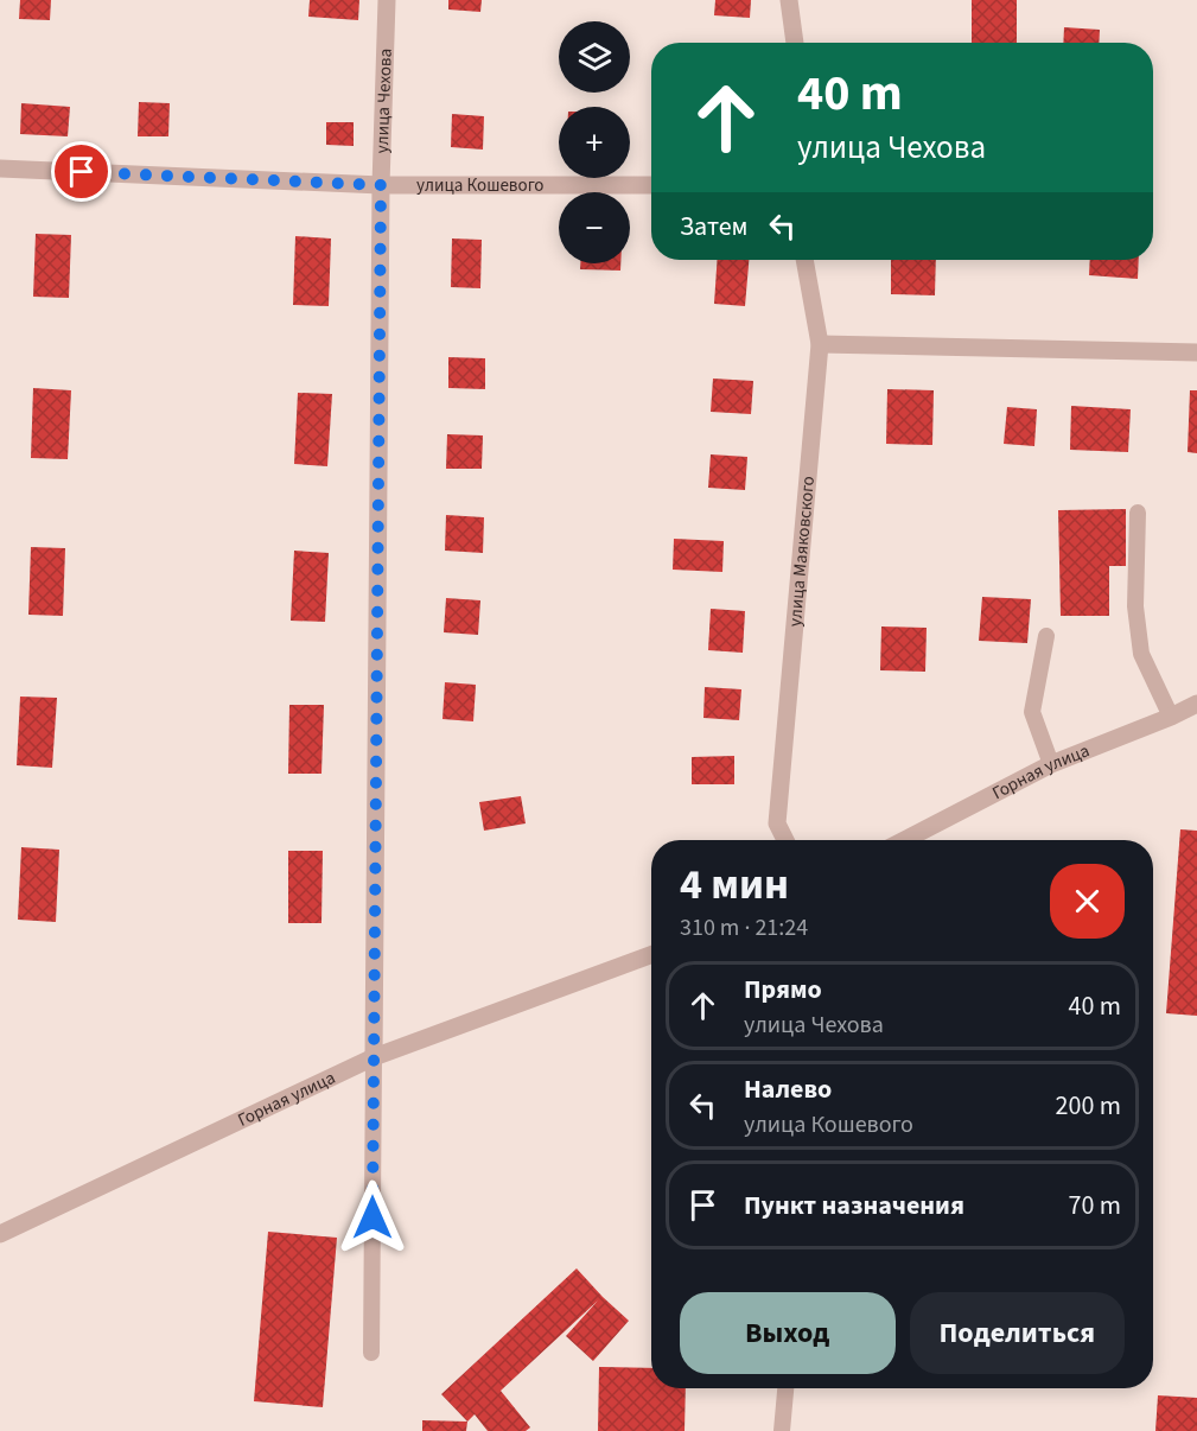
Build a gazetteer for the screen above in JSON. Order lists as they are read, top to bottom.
{
  "streets": {
    "street": [
      "улица Чехова",
      "улица Кошевого",
      "улица Маяковского",
      "Горная улица"
    ]
  },
  "crossings": [
    ["улица Чехова", "улица Кошевого"],
    ["улица Чехова", "Горная улица"]
  ],
  "page": {
    "map_buttons": ["+", "−"],
    "turn": ["40 m", "улица Чехова"],
    "then": "Затем",
    "heading": ["4 мин", "310 m · 21:24"],
    "list": [
      {
        "name": "Прямо",
        "note": "улица Чехова",
        "value": "40 m"
      },
      {
        "name": "Налево",
        "note": "улица Кошевого",
        "value": "200 m"
      },
      {
        "name": "Пункт назначения",
        "value": "70 m"
      }
    ],
    "buttons": ["Выход", "Поделиться"]
  }
}
